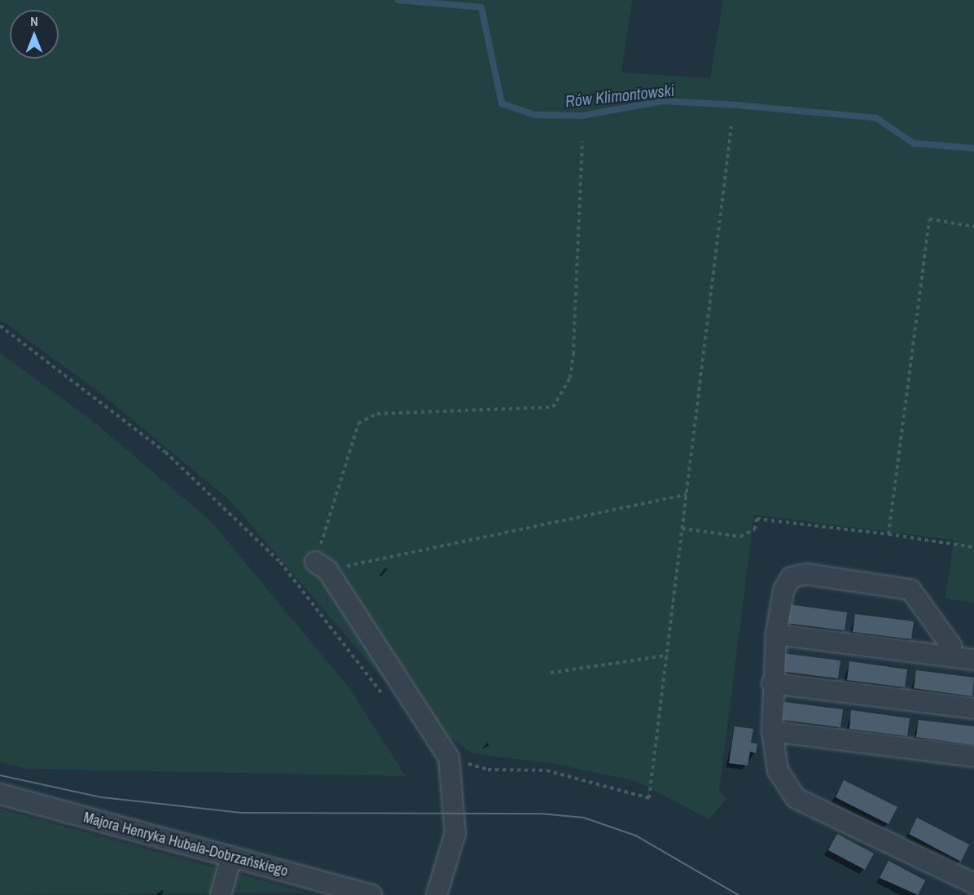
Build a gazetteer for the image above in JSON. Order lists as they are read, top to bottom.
{
  "streets": {
    "street": ["Majora Henryka Hubala-Dobrzańskiego"]
  },
  "water": ["Rów Klimontowski"],
  "north": "top"
}
